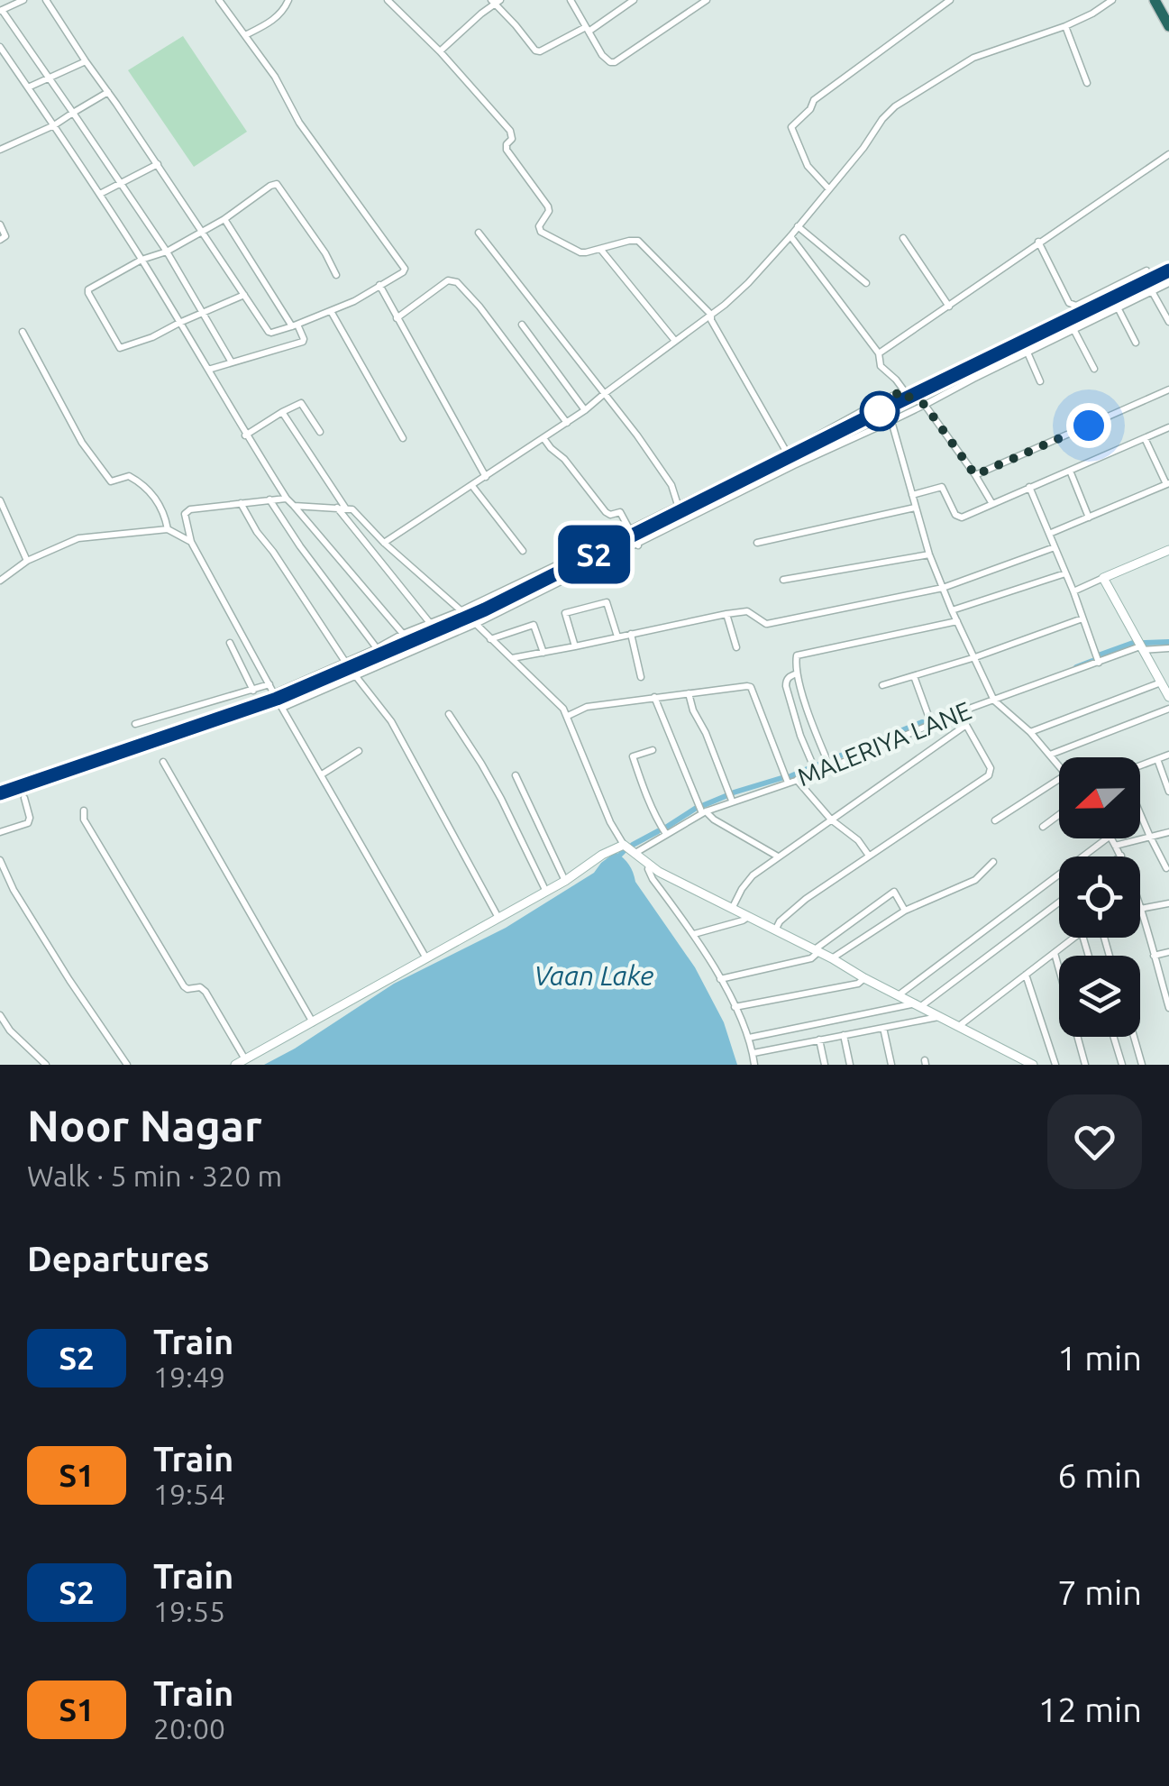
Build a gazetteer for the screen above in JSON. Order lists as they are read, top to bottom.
{
  "streets": {
    "street": ["MALERIYA LANE"]
  },
  "water": ["Vaan Lake"],
  "north": "left",
  "page": {
    "on_map": "S2",
    "heading": [
      ["Noor Nagar", "Walk · 5 min · 320 m"],
      "Departures"
    ],
    "list": [
      {
        "mark": "S2",
        "name": "Train",
        "note": "19:49",
        "value": "1 min"
      },
      {
        "mark": "S1",
        "name": "Train",
        "note": "19:54",
        "value": "6 min"
      },
      {
        "mark": "S2",
        "name": "Train",
        "note": "19:55",
        "value": "7 min"
      },
      {
        "mark": "S1",
        "name": "Train",
        "note": "20:00",
        "value": "12 min"
      }
    ]
  }
}
